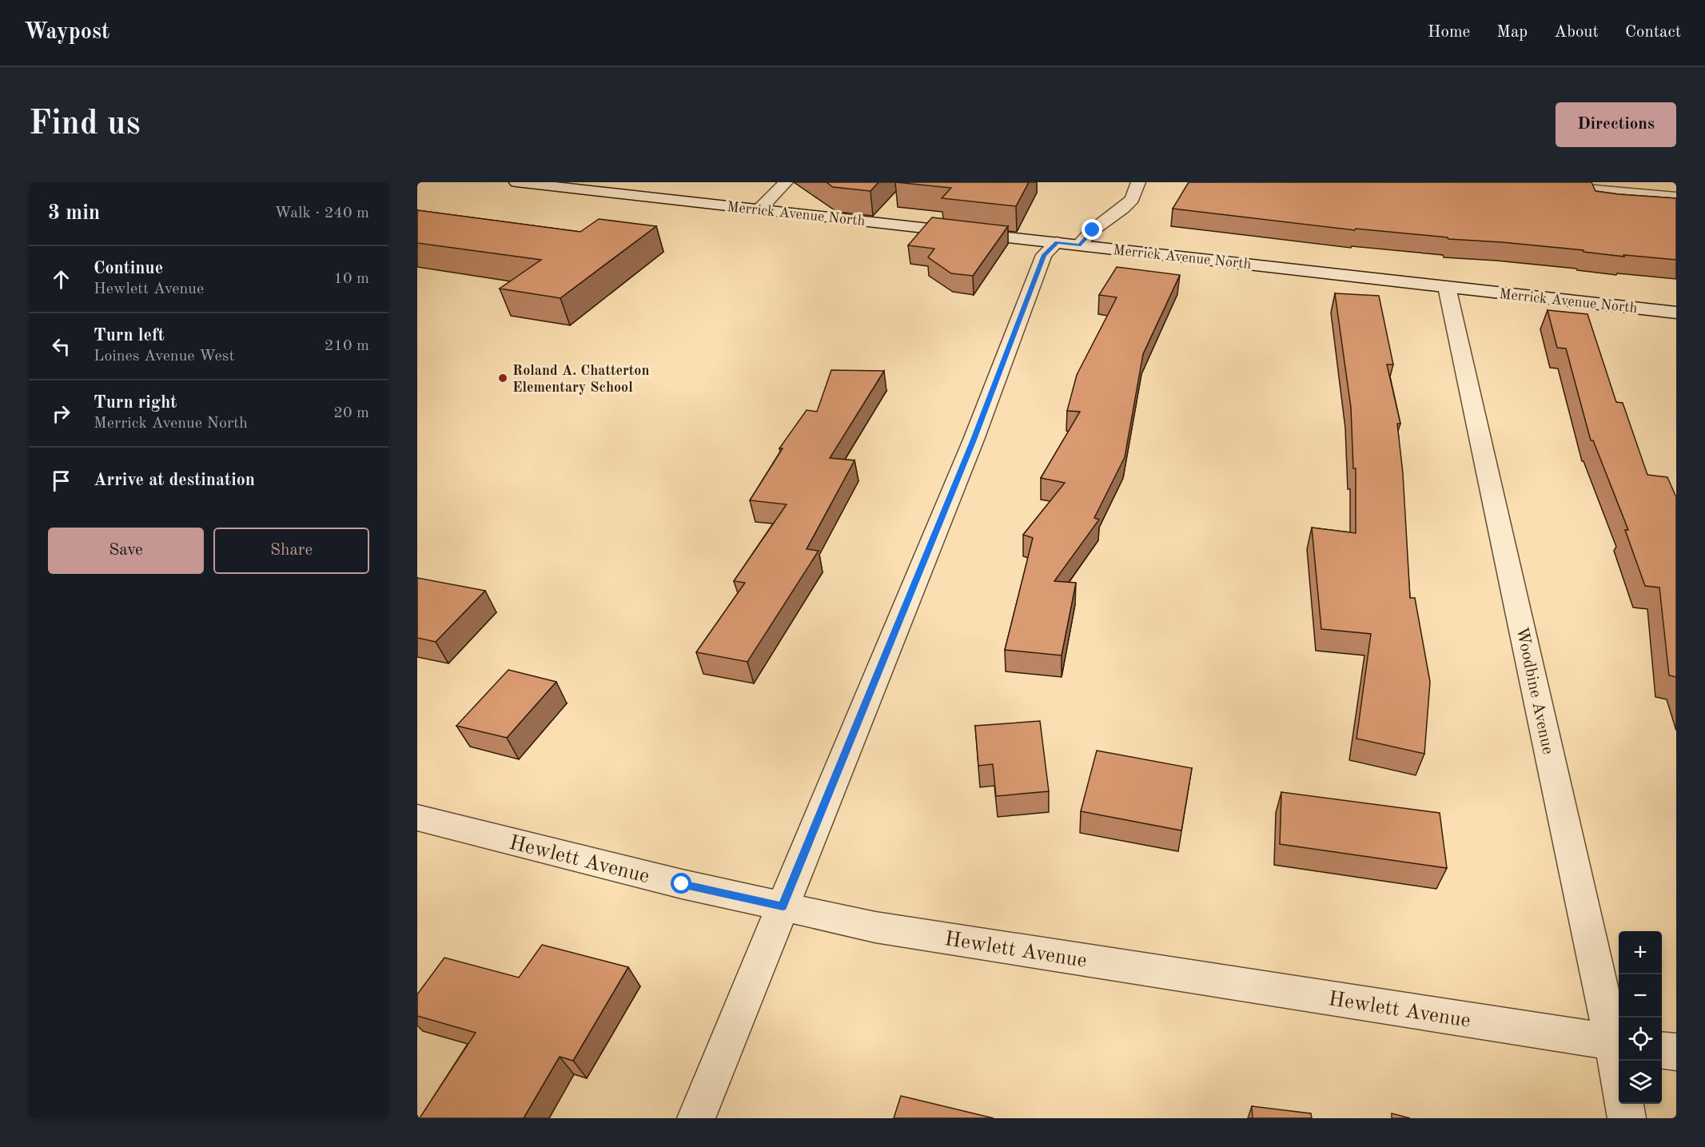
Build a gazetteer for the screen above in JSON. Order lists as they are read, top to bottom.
{
  "streets": {
    "street": ["Merrick Avenue North", "Woodbine Avenue", "Hewlett Avenue"]
  },
  "crossings": [
    ["Merrick Avenue North", "Woodbine Avenue"],
    ["Woodbine Avenue", "Hewlett Avenue"]
  ],
  "places": ["Roland A. Chatterton Elementary School"],
  "page": {
    "header": "Waypost",
    "nav": [
      "Home",
      "Map",
      "About",
      "Contact"
    ],
    "buttons": [
      "Directions",
      ["Save", "Share"]
    ],
    "title": "Find us",
    "heading": ["3 min", "Walk · 240 m"],
    "list": [
      ["Continue", "Hewlett Avenue", "10 m"],
      ["Turn left", "Loines Avenue West", "210 m"],
      ["Turn right", "Merrick Avenue North", "20 m"],
      "Arrive at destination"
    ],
    "map_buttons": ["+", "−"]
  }
}
